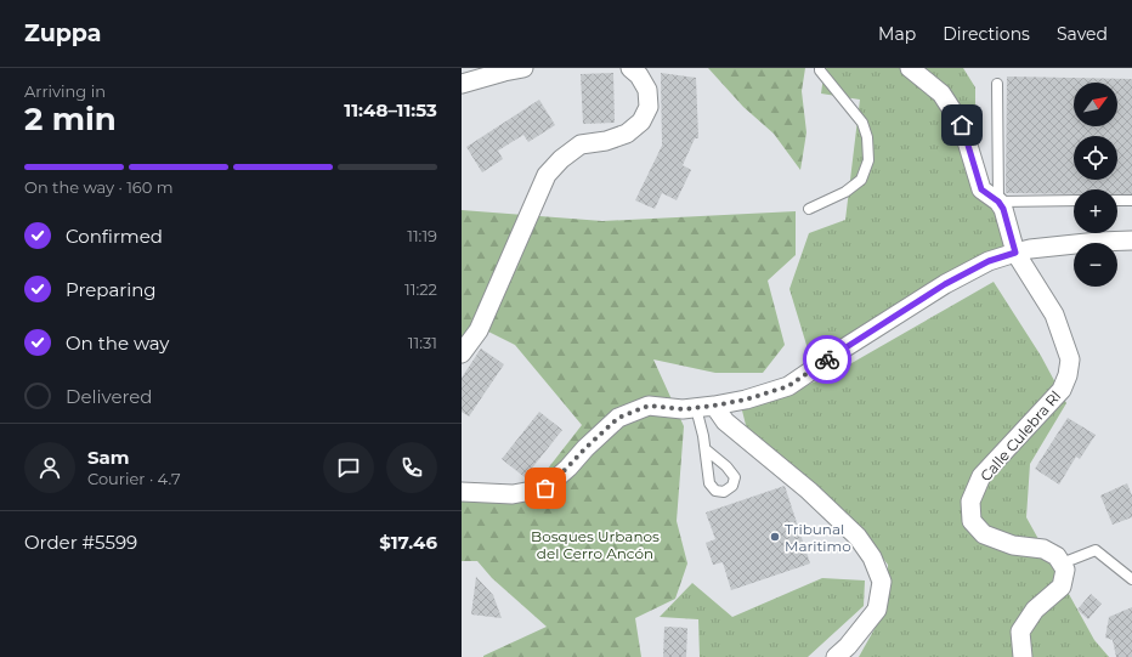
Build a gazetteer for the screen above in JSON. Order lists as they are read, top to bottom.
{
  "streets": {
    "street": ["Calle Culebra Rl"]
  },
  "parks": ["Bosques Urbanos del Cerro Ancón"],
  "places": ["Tribunal Maritimo"],
  "north": "top right",
  "page": {
    "header": "Zuppa",
    "nav": ["Map", "Directions", "Saved"],
    "heading": ["2 min", "Arriving in", "11:48–11:53"],
    "panel": [
      "Sam",
      "Courier · 4.7",
      "Order #5599",
      "$17.46"
    ],
    "map_buttons": ["+", "−"],
    "bar": "On the way · 160 m",
    "list": [
      ["Confirmed", "11:19"],
      ["Preparing", "11:22"],
      ["On the way", "11:31"],
      "Delivered"
    ]
  }
}
